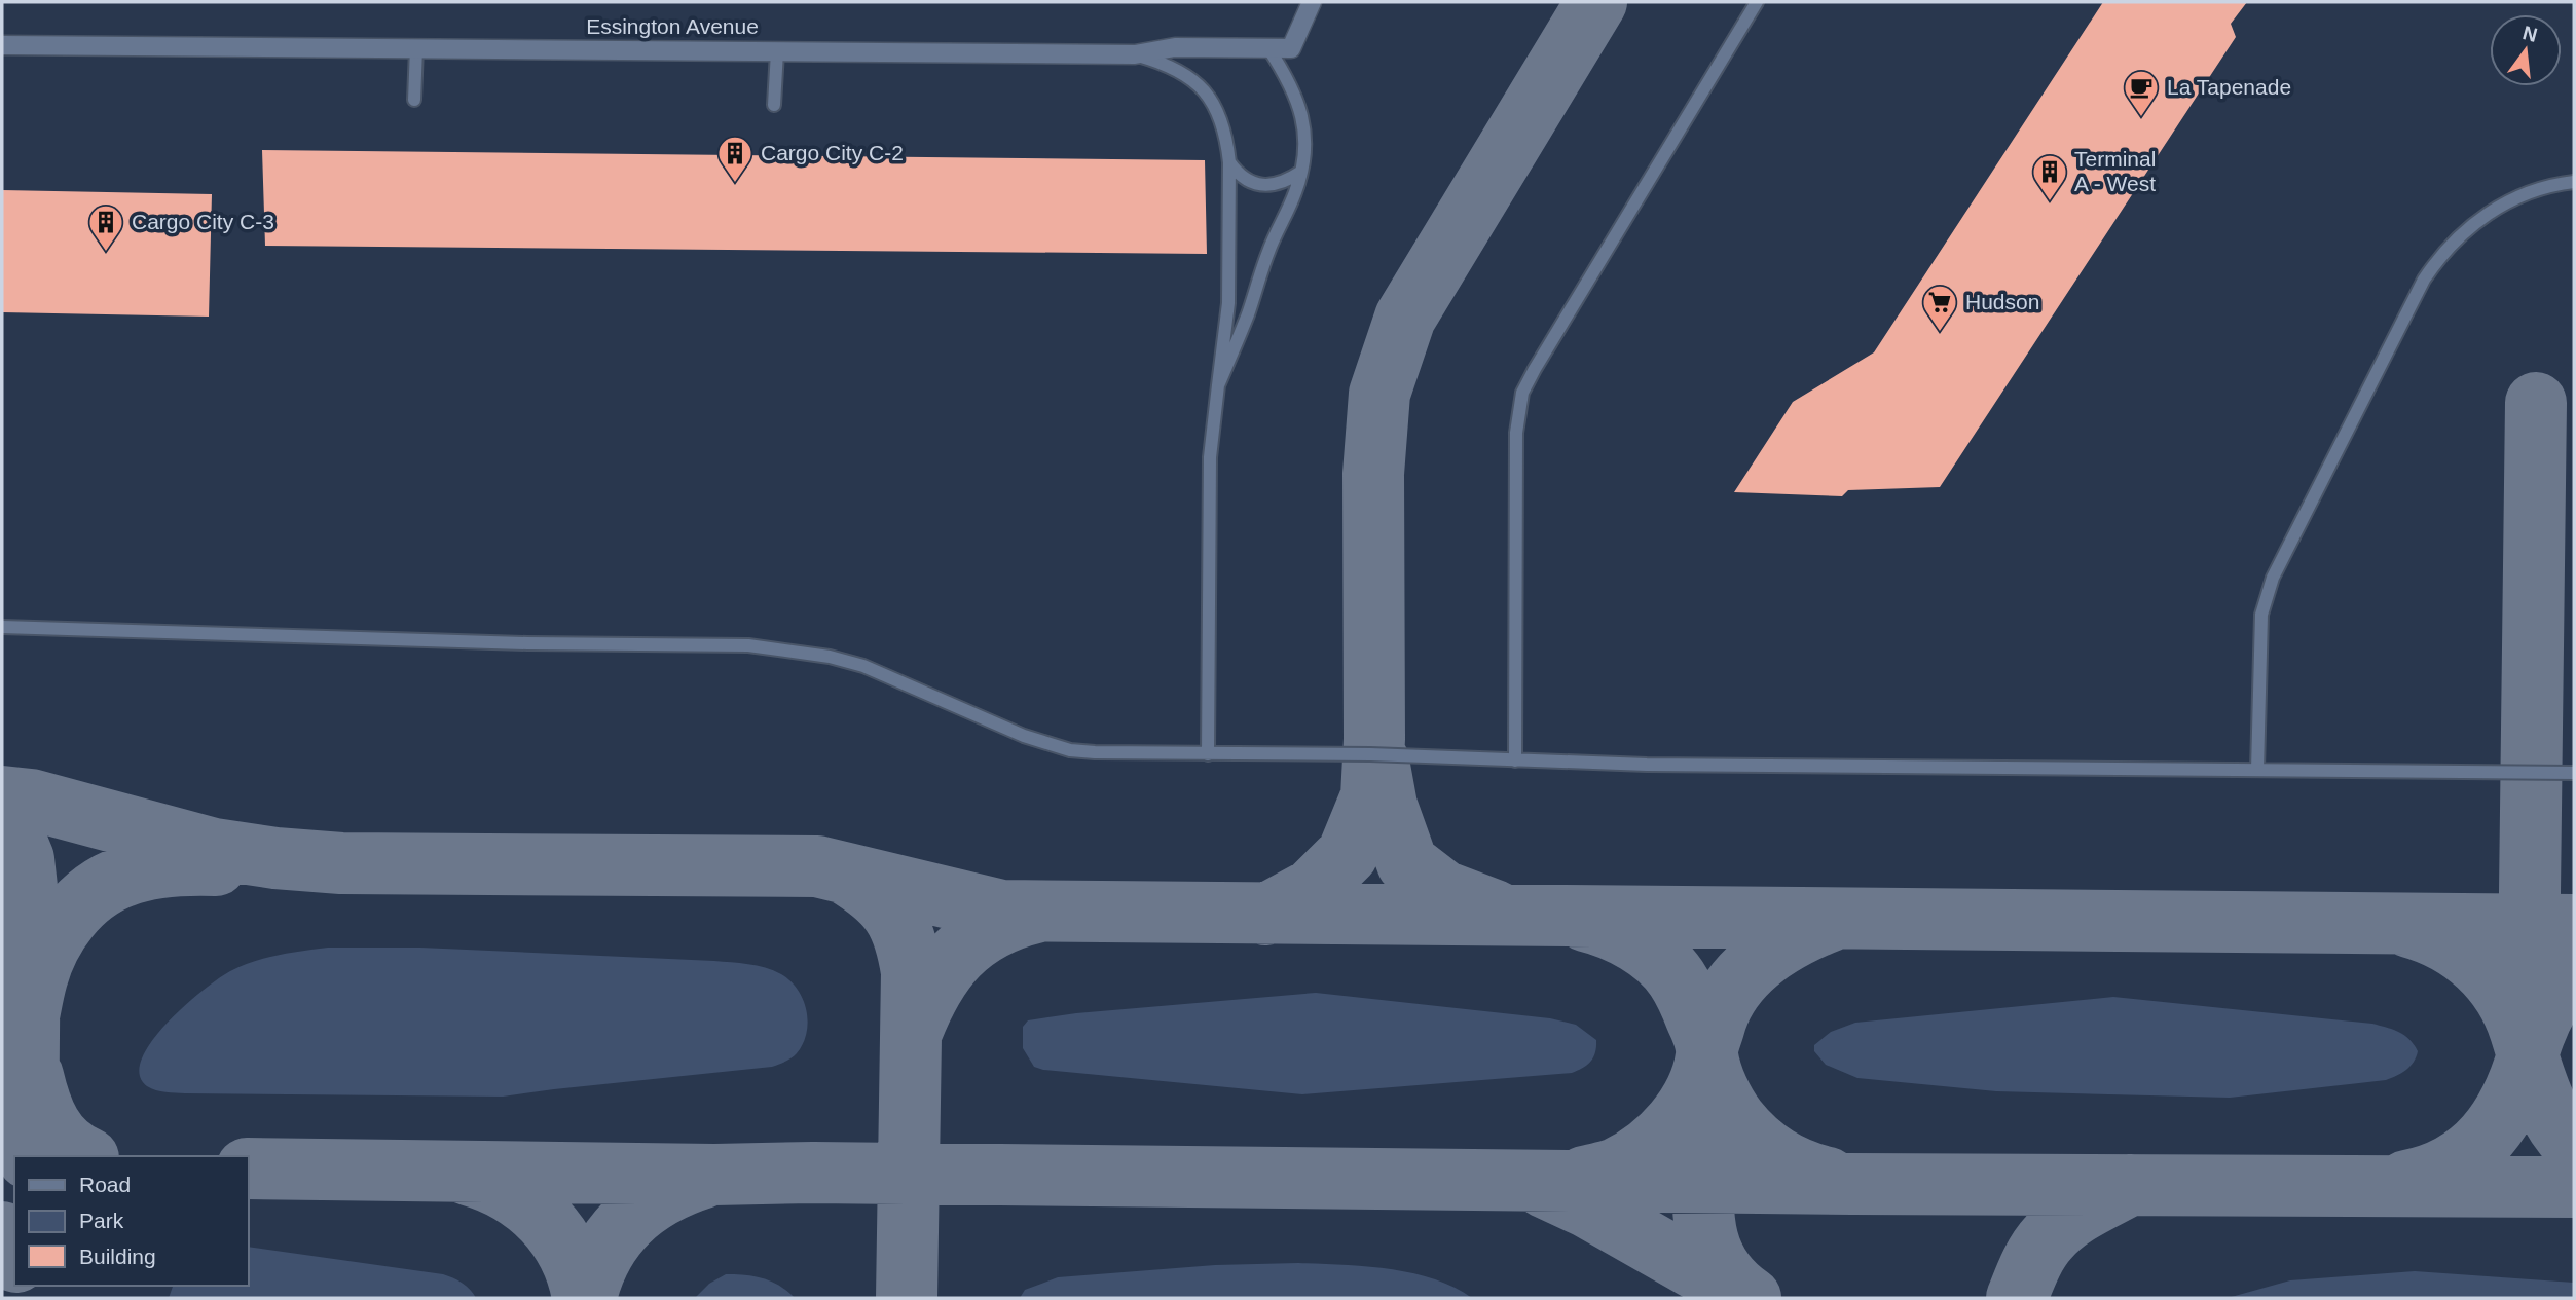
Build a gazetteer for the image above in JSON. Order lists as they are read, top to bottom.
{
  "streets": {
    "street": ["Essington Avenue"]
  },
  "places": {
    "cafe": ["La Tapenade"],
    "building": ["Cargo City C-2", "Terminal A - West", "Cargo City C-3"],
    "supermarket": ["Hudson"]
  },
  "legend": ["Road", "Park", "Building"],
  "north": "top"
}
